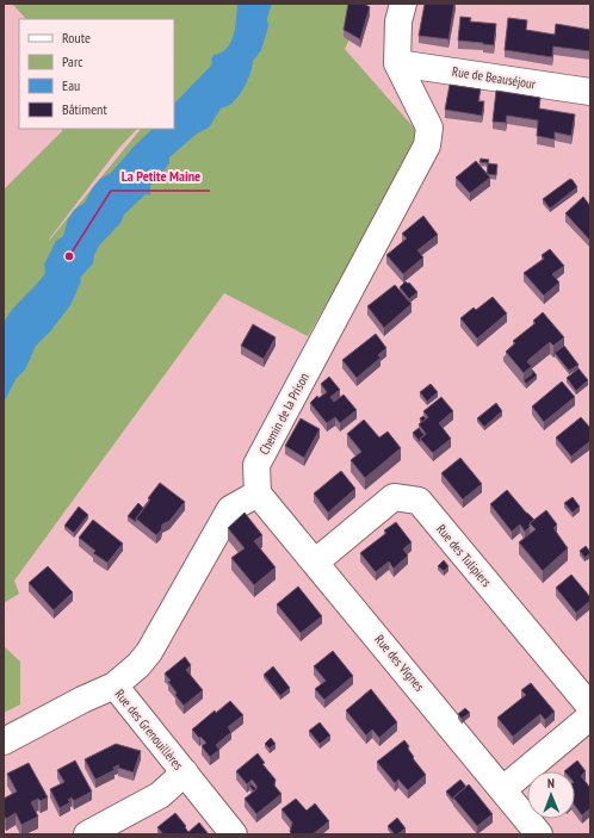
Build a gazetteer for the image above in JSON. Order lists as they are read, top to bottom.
{
  "streets": {
    "street": [
      "Rue de Beauséjour",
      "Chemin de la Prison",
      "Rue des Tulipiers",
      "Rue des Vignes",
      "Rue des Grenouillères"
    ]
  },
  "crossings": [
    ["Rue de Beauséjour", "Chemin de la Prison"],
    ["Chemin de la Prison", "Rue des Vignes"],
    ["Rue des Tulipiers", "Rue des Vignes"]
  ],
  "places": ["La Petite Maine"],
  "legend": [
    "Route",
    "Parc",
    "Eau",
    "Bâtiment"
  ],
  "north": "top"
}
